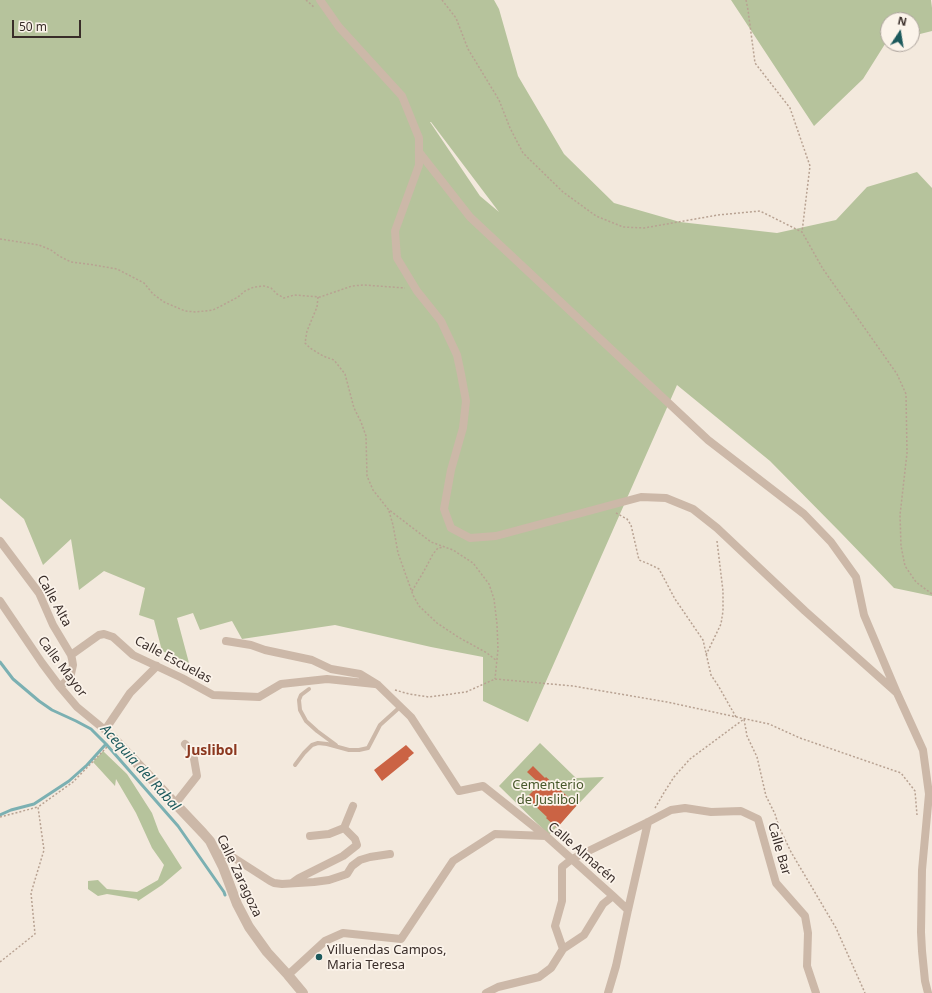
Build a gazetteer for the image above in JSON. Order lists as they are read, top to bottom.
{
  "streets": {
    "street": [
      "Calle Alta",
      "Calle Escuelas",
      "Calle Mayor",
      "Calle Bar",
      "Calle Almacén",
      "Calle Zaragoza"
    ]
  },
  "crossings": [
    ["Calle Alta", "Calle Escuelas"],
    ["Calle Escuelas", "Calle Almacén"],
    ["Calle Mayor", "Calle Zaragoza"]
  ],
  "districts": ["Juslibol"],
  "water": ["Acequia del Rabal"],
  "parks": ["Cementerio de Juslibol"],
  "places": ["Villuendas Campos, Maria Teresa"],
  "scale_bar": "50 m",
  "north": "top"
}
